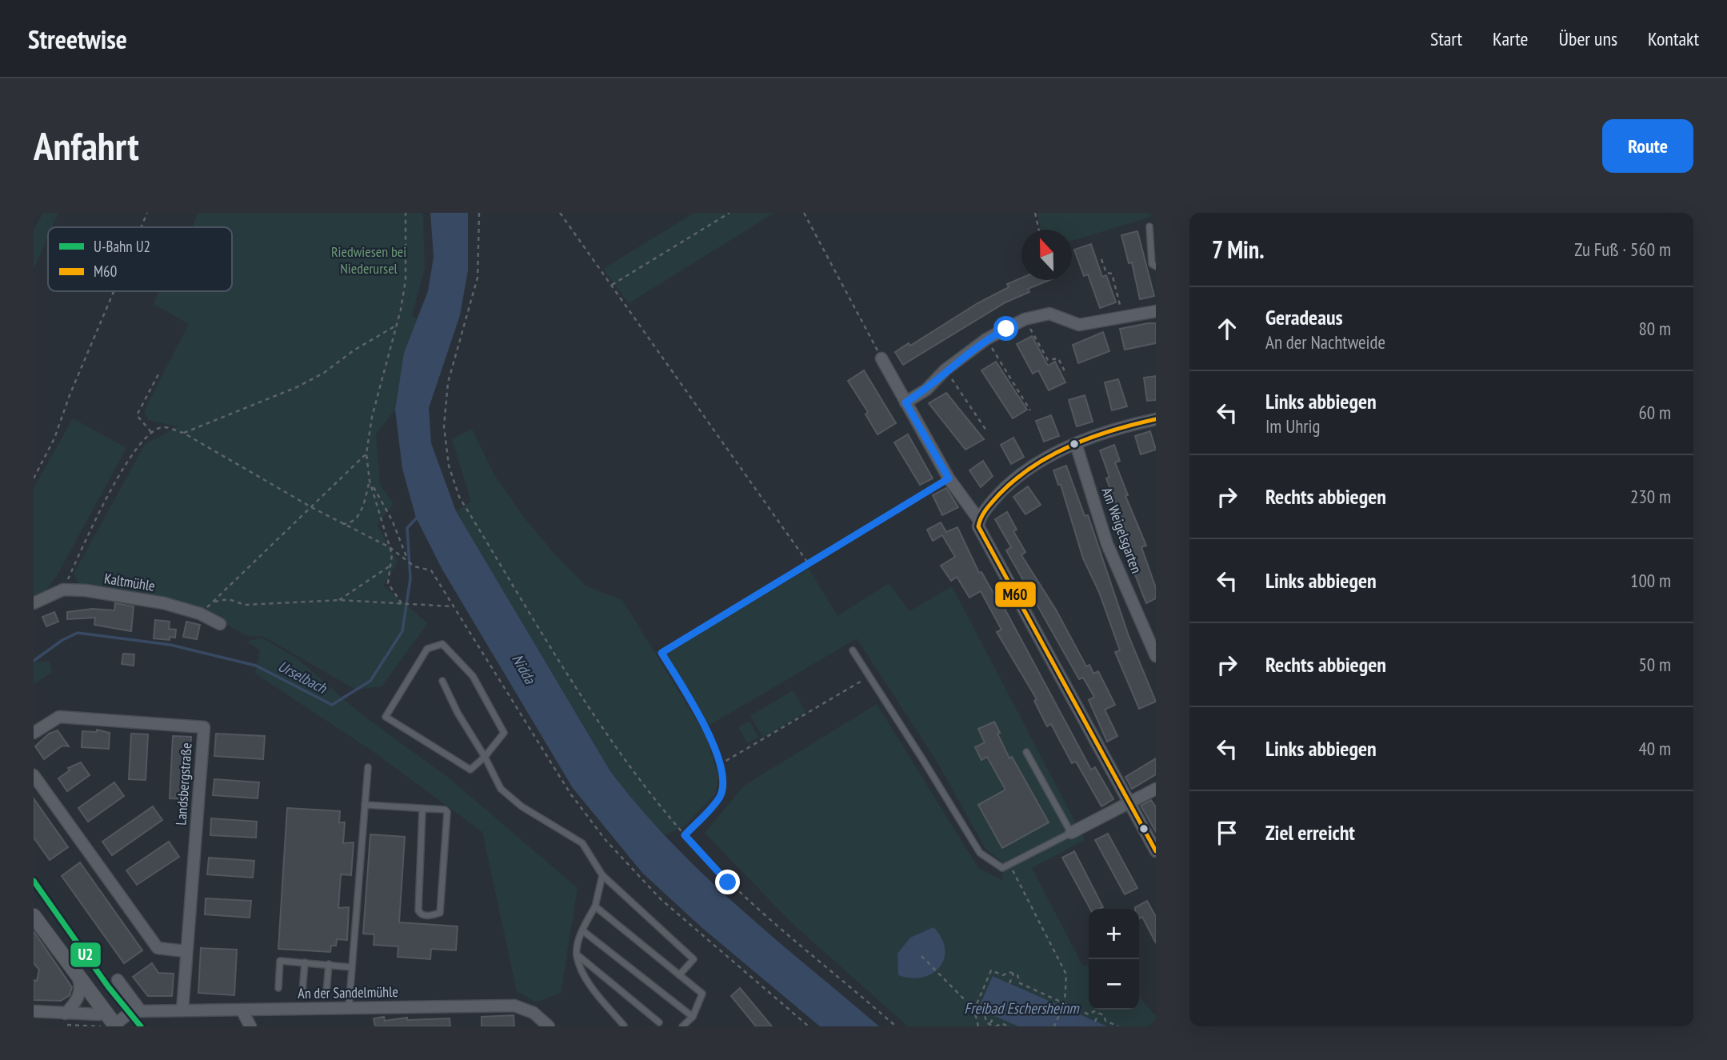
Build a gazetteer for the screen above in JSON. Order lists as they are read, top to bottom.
{
  "streets": {
    "street": [
      "Am Weigelsgarten",
      "Kaltmühle",
      "Landsbergstraße",
      "An der Sandelmühle"
    ]
  },
  "crossings": [
    ["Landsbergstraße", "An der Sandelmühle"]
  ],
  "water": ["Nidda", "Urselbach", "Freibad Eschersheinm"],
  "parks": ["Riedwiesen bei Niederursel"],
  "lines": ["transit line M60", "metro line U2"],
  "legend": ["U-Bahn U2", "M60"],
  "north": "top",
  "page": {
    "header": "Streetwise",
    "nav": [
      "Start",
      "Karte",
      "Über uns",
      "Kontakt"
    ],
    "buttons": "Route",
    "title": "Anfahrt",
    "heading": ["7 Min.", "Zu Fuß · 560 m"],
    "list": [
      ["Geradeaus", "An der Nachtweide", "80 m"],
      ["Links abbiegen", "Im Uhrig", "60 m"],
      ["Rechts abbiegen", "230 m"],
      ["Links abbiegen", "100 m"],
      ["Rechts abbiegen", "50 m"],
      ["Links abbiegen", "40 m"],
      "Ziel erreicht"
    ],
    "map_buttons": ["+", "−"]
  }
}
